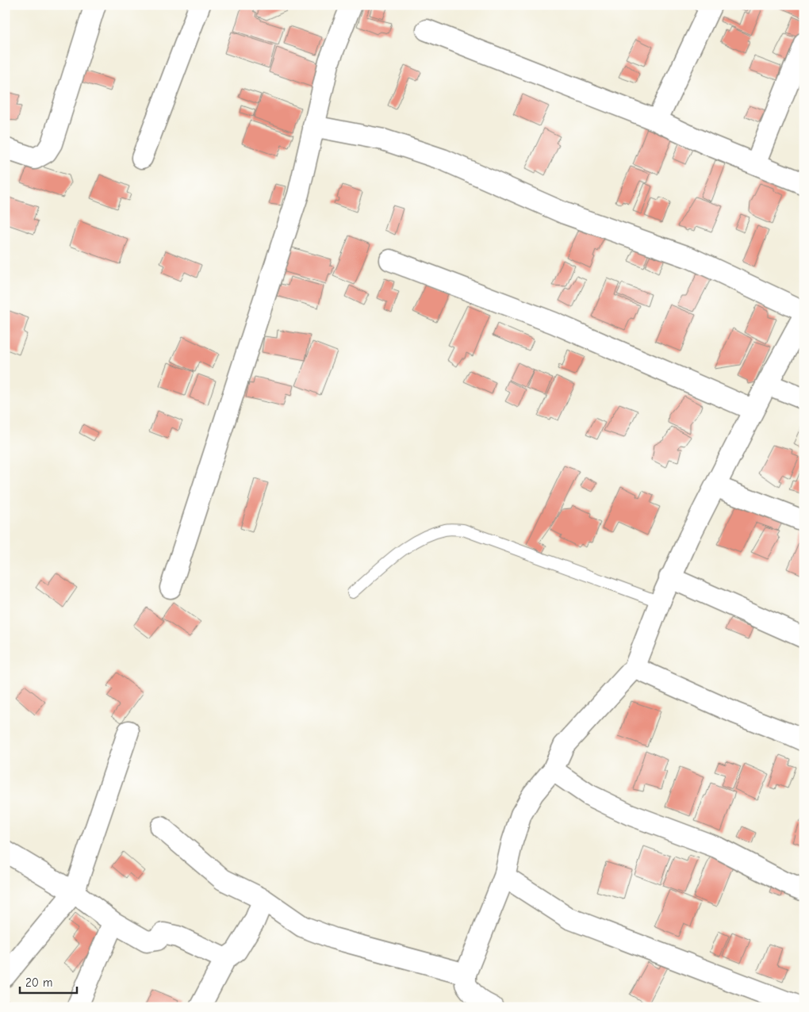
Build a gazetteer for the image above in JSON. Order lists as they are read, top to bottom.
{
  "scale_bar": "20 m"
}
